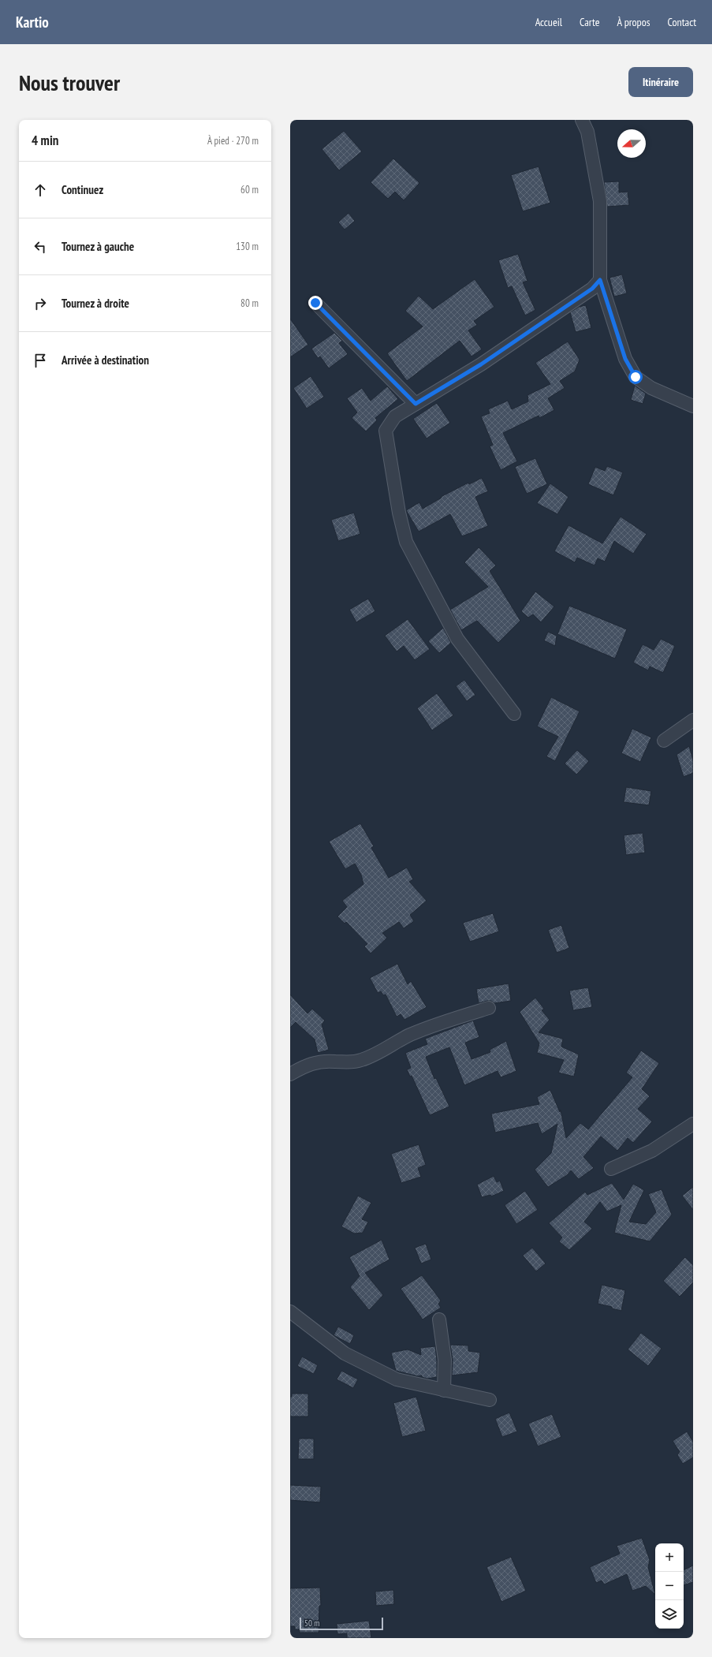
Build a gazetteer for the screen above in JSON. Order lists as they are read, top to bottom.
{
  "scale_bar": "50 m",
  "north": "left",
  "page": {
    "header": "Kartio",
    "nav": [
      "Accueil",
      "Carte",
      "À propos",
      "Contact"
    ],
    "buttons": "Itinéraire",
    "title": "Nous trouver",
    "heading": ["4 min", "À pied · 270 m"],
    "list": [
      ["Continuez", "60 m"],
      ["Tournez à gauche", "130 m"],
      ["Tournez à droite", "80 m"],
      "Arrivée à destination"
    ],
    "map_buttons": ["+", "−"],
    "scale": "50 m"
  }
}
